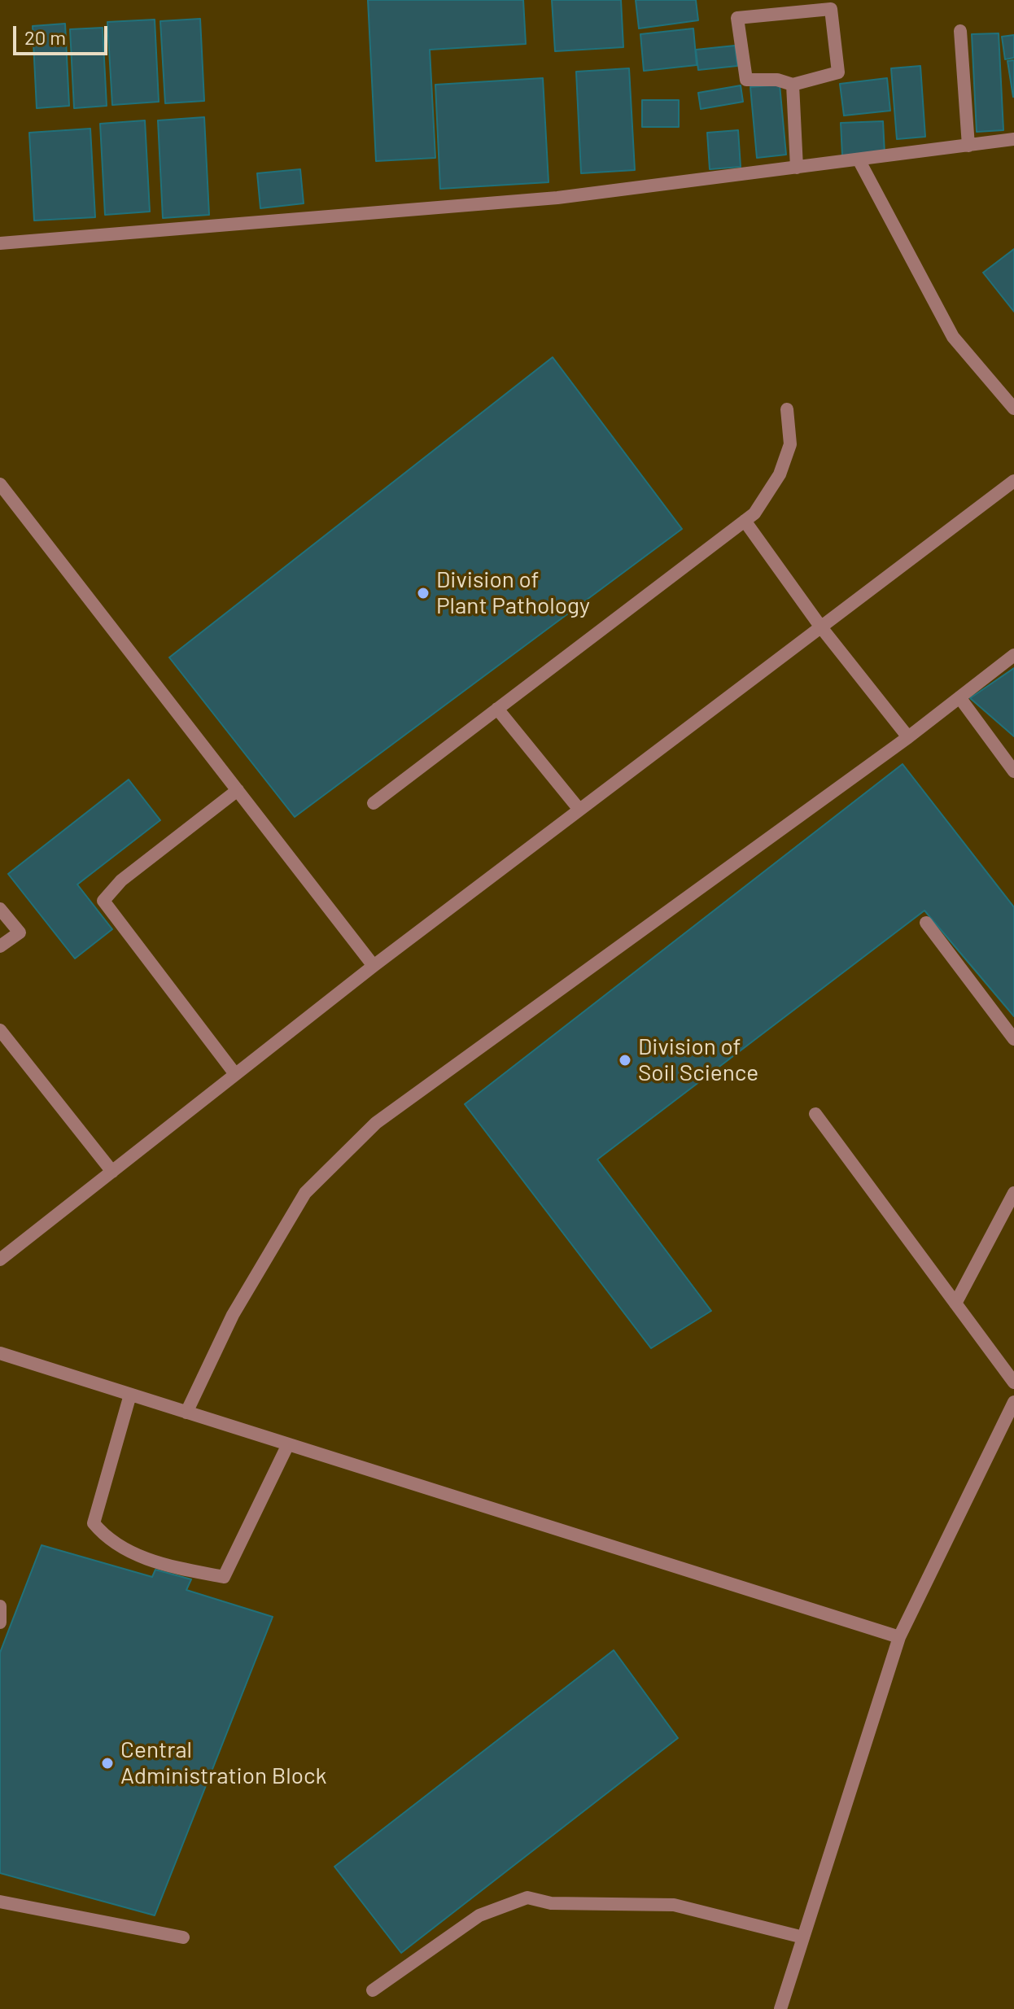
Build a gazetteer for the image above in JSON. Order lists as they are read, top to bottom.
{
  "places": ["Division of Plant Pathology", "Division of Soil Science", "Central Administration Block"],
  "scale_bar": "20 m"
}
